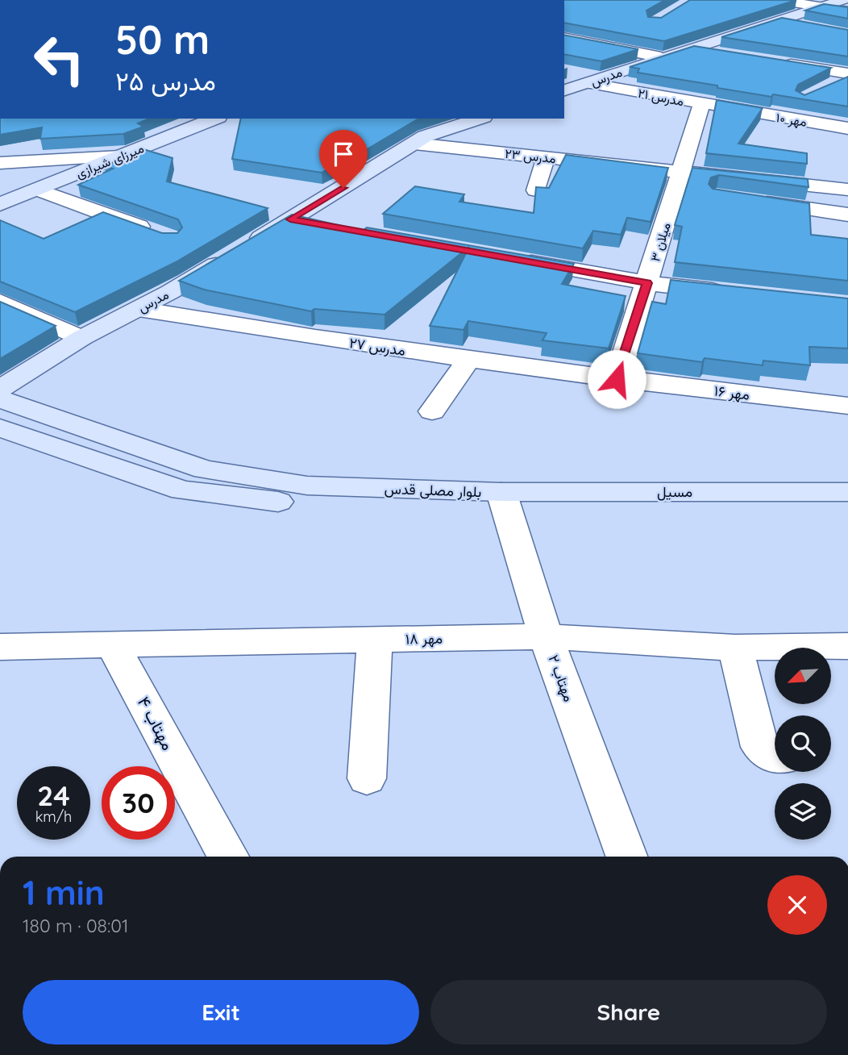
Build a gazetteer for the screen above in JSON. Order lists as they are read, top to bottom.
{
  "streets": {
    "street": [
      "مدرس",
      "مدرس ۲۱",
      "مهر ۱۰",
      "مدرس ۲۳",
      "میرزای شیرازی",
      "میلان ۳",
      "مدرس ۲۷",
      "مهر ۱۶",
      "بلوار مصلی قدس",
      "مسیل",
      "مهر ۱۸",
      "مهتاب ۲",
      "مهتاب ۴"
    ]
  },
  "crossings": [
    ["مدرس", "مدرس ۲۱"],
    ["مدرس", "مدرس ۲۳"],
    ["مدرس", "مدرس ۲۷"],
    ["مدرس ۲۱", "مهر ۱۰"],
    ["مدرس ۲۱", "میلان ۳"],
    ["مهر ۱۰", "میلان ۳"],
    ["مدرس ۲۳", "میلان ۳"],
    ["میلان ۳", "مدرس ۲۷"],
    ["میلان ۳", "مهر ۱۶"],
    ["مدرس ۲۷", "مهر ۱۶"],
    ["بلوار مصلی قدس", "مسیل"],
    ["بلوار مصلی قدس", "مهتاب ۲"],
    ["مسیل", "مهتاب ۲"],
    ["مهر ۱۸", "مهتاب ۲"],
    ["مهر ۱۸", "مهتاب ۴"]
  ],
  "north": "bottom left",
  "page": {
    "turn": ["50 m", "مدرس ۲۵"],
    "speed": "24 km/h",
    "limit": "30",
    "heading": ["1 min", "180 m · 08:01"],
    "buttons": ["Exit", "Share"]
  }
}
